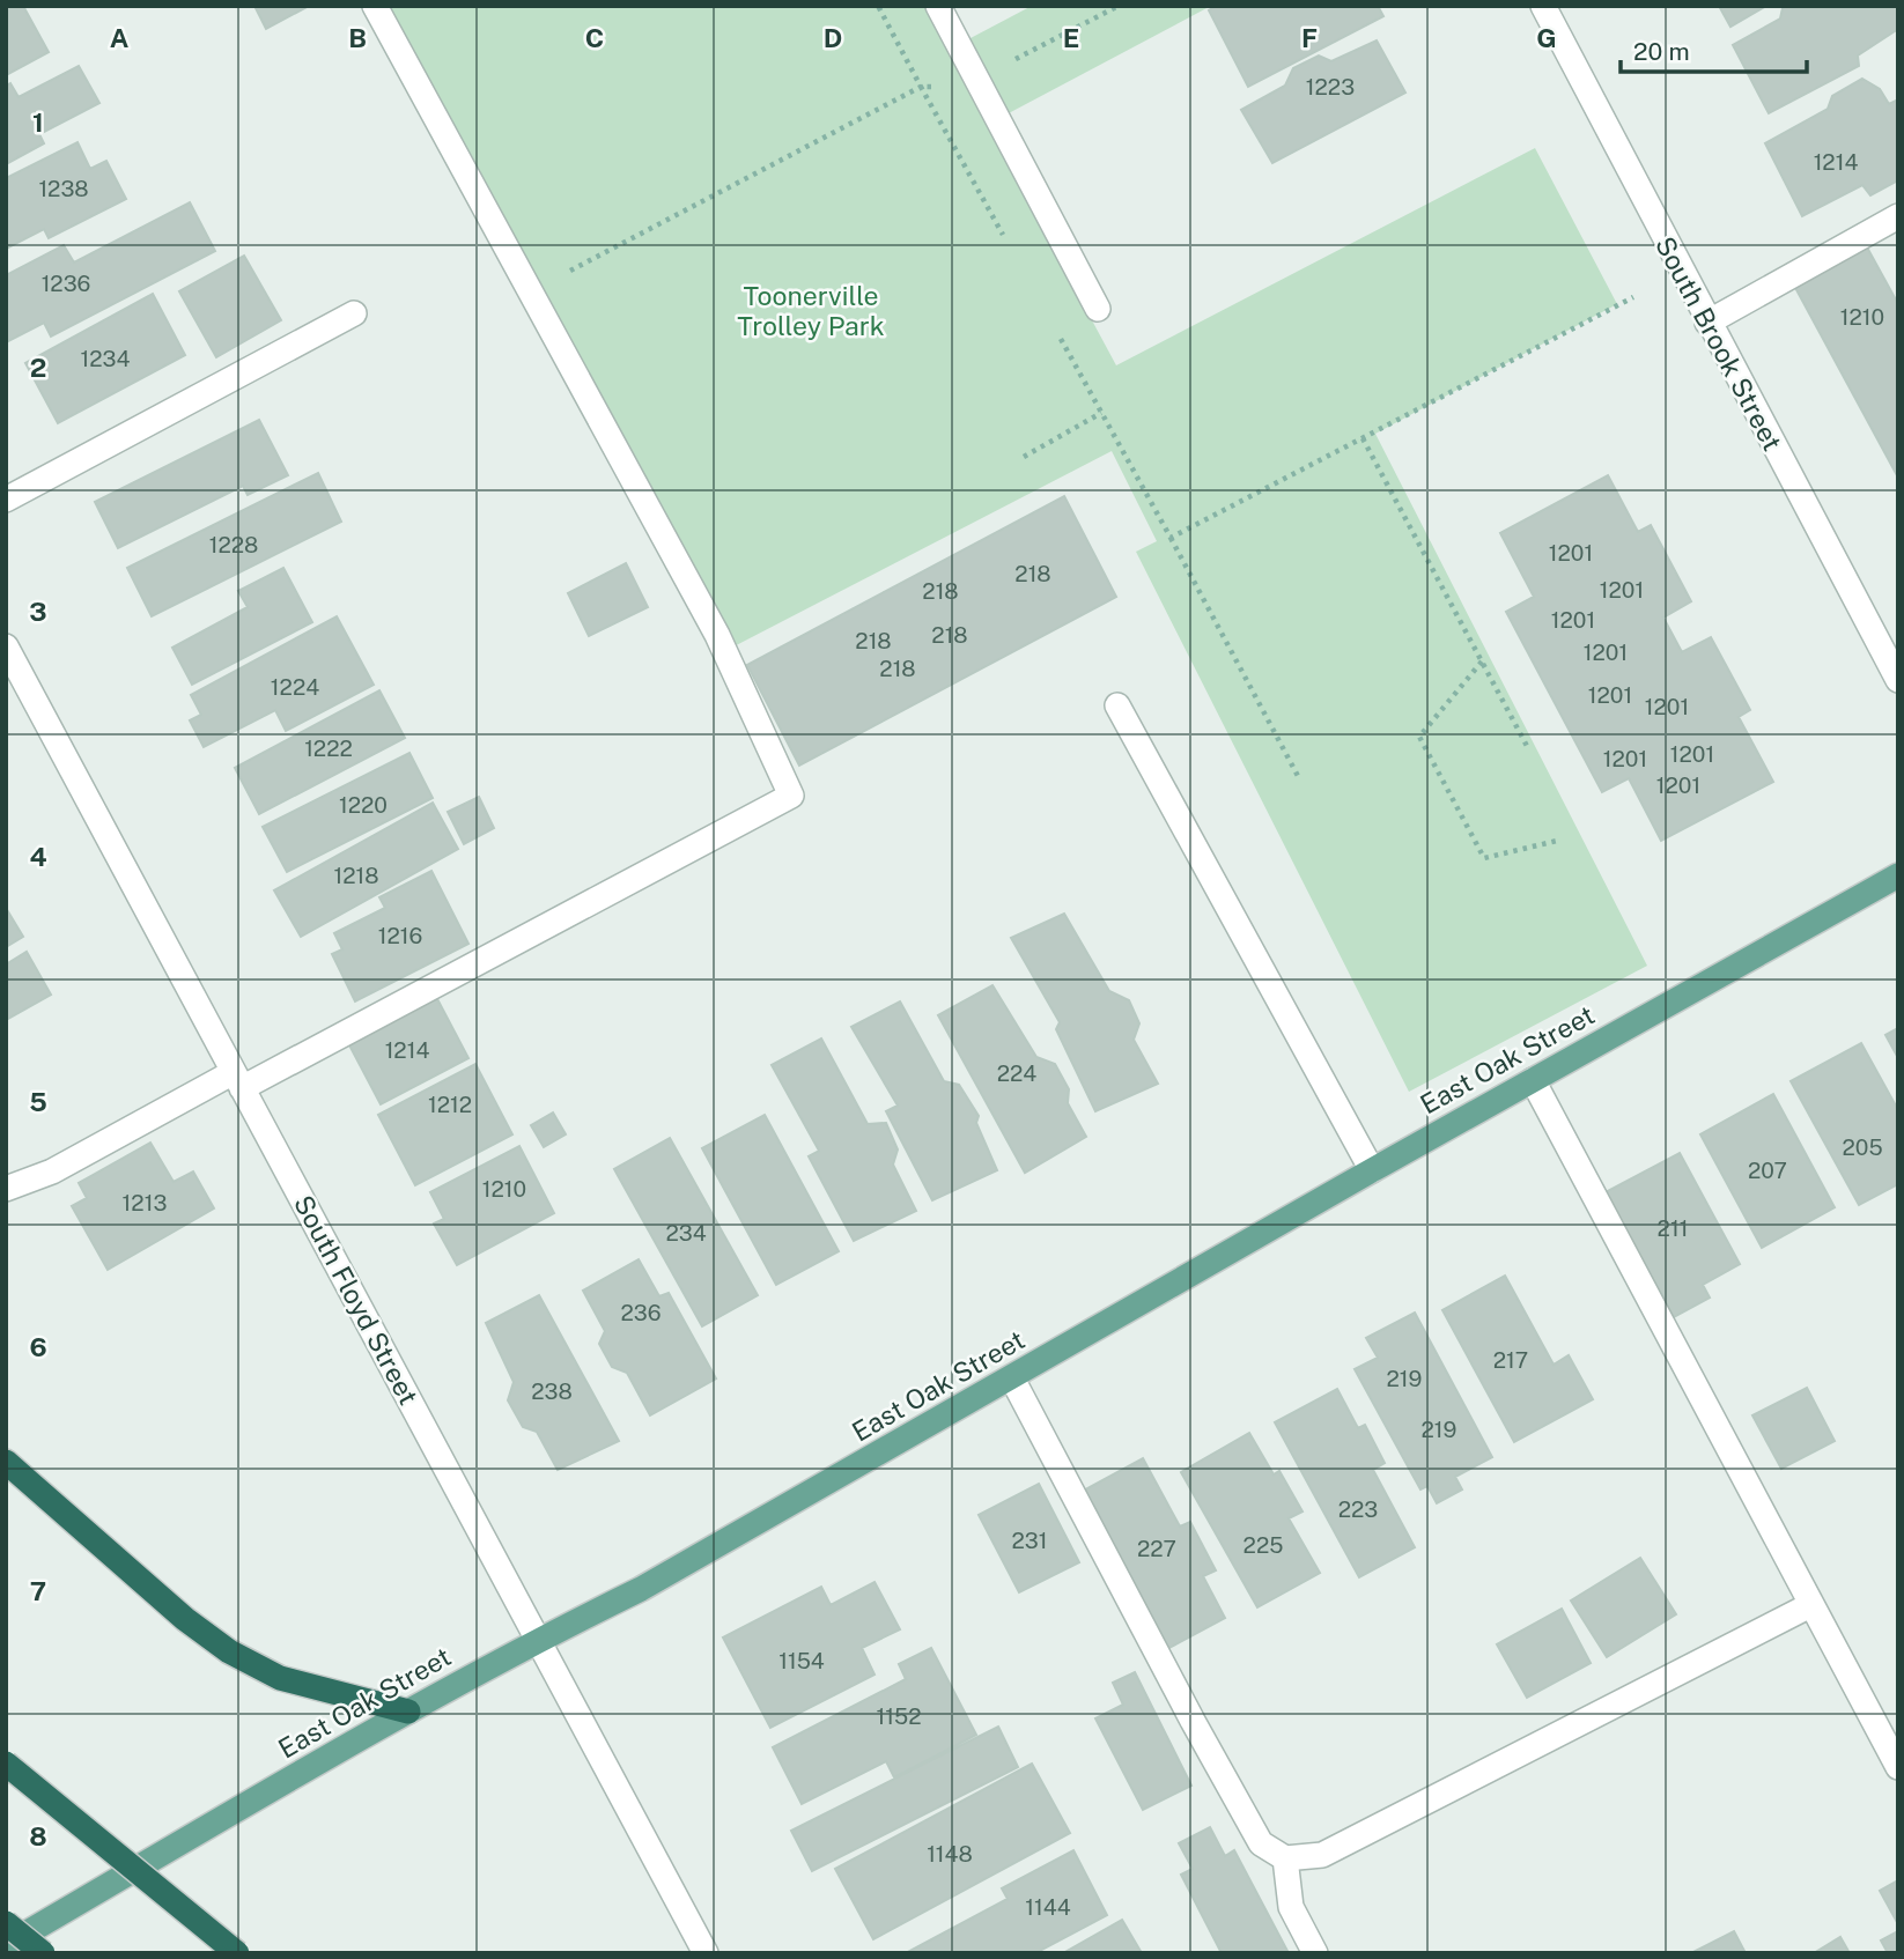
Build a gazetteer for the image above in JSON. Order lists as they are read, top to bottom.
{
  "streets": {
    "main road": ["East Oak Street"],
    "street": ["South Brook Street", "South Floyd Street"]
  },
  "crossings": [
    ["East Oak Street", "South Floyd Street"]
  ],
  "parks": ["Toonerville Trolley Park"],
  "house_numbers": [
    "1223",
    "1214",
    "1238",
    "1236",
    "1210",
    "1234",
    "1228",
    "1201",
    "218",
    "1201",
    "218",
    "1201",
    "218",
    "218",
    "1201",
    "218",
    "1224",
    "1201",
    "1201",
    "1222",
    "1201",
    "1201",
    "1201",
    "1220",
    "1218",
    "1216",
    "1214",
    "224",
    "1212",
    "205",
    "207",
    "1210",
    "1213",
    "211",
    "234",
    "236",
    "217",
    "219",
    "238",
    "219",
    "223",
    "231",
    "225",
    "227",
    "1154",
    "1152",
    "1148",
    "1144"
  ],
  "scale_bar": "20 m",
  "grid": {
    "columns": [
      "A",
      "B",
      "C",
      "D",
      "E",
      "F",
      "G"
    ],
    "rows": [
      "1",
      "2",
      "3",
      "4",
      "5",
      "6",
      "7",
      "8"
    ]
  }
}
